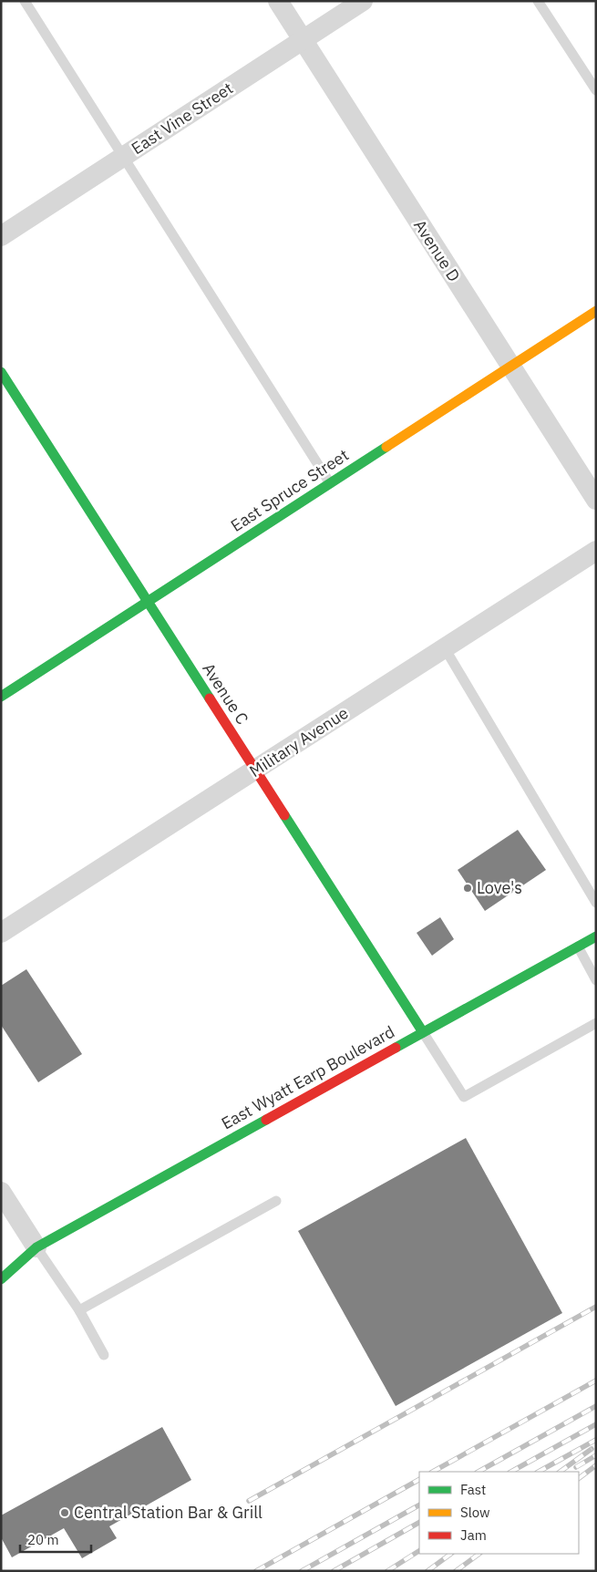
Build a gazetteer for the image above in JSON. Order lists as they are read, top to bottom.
{
  "streets": {
    "street": [
      "East Vine Street",
      "Avenue D",
      "East Spruce Street",
      "Avenue C",
      "Military Avenue",
      "East Wyatt Earp Boulevard"
    ]
  },
  "crossings": [
    ["East Vine Street", "Avenue D"],
    ["Avenue D", "East Spruce Street"],
    ["East Spruce Street", "Avenue C"],
    ["Avenue C", "Military Avenue"],
    ["Avenue C", "East Wyatt Earp Boulevard"]
  ],
  "places": ["Love's", "Central Station Bar & Grill"],
  "legend": ["Fast", "Slow", "Jam"],
  "scale_bar": "20 m"
}
